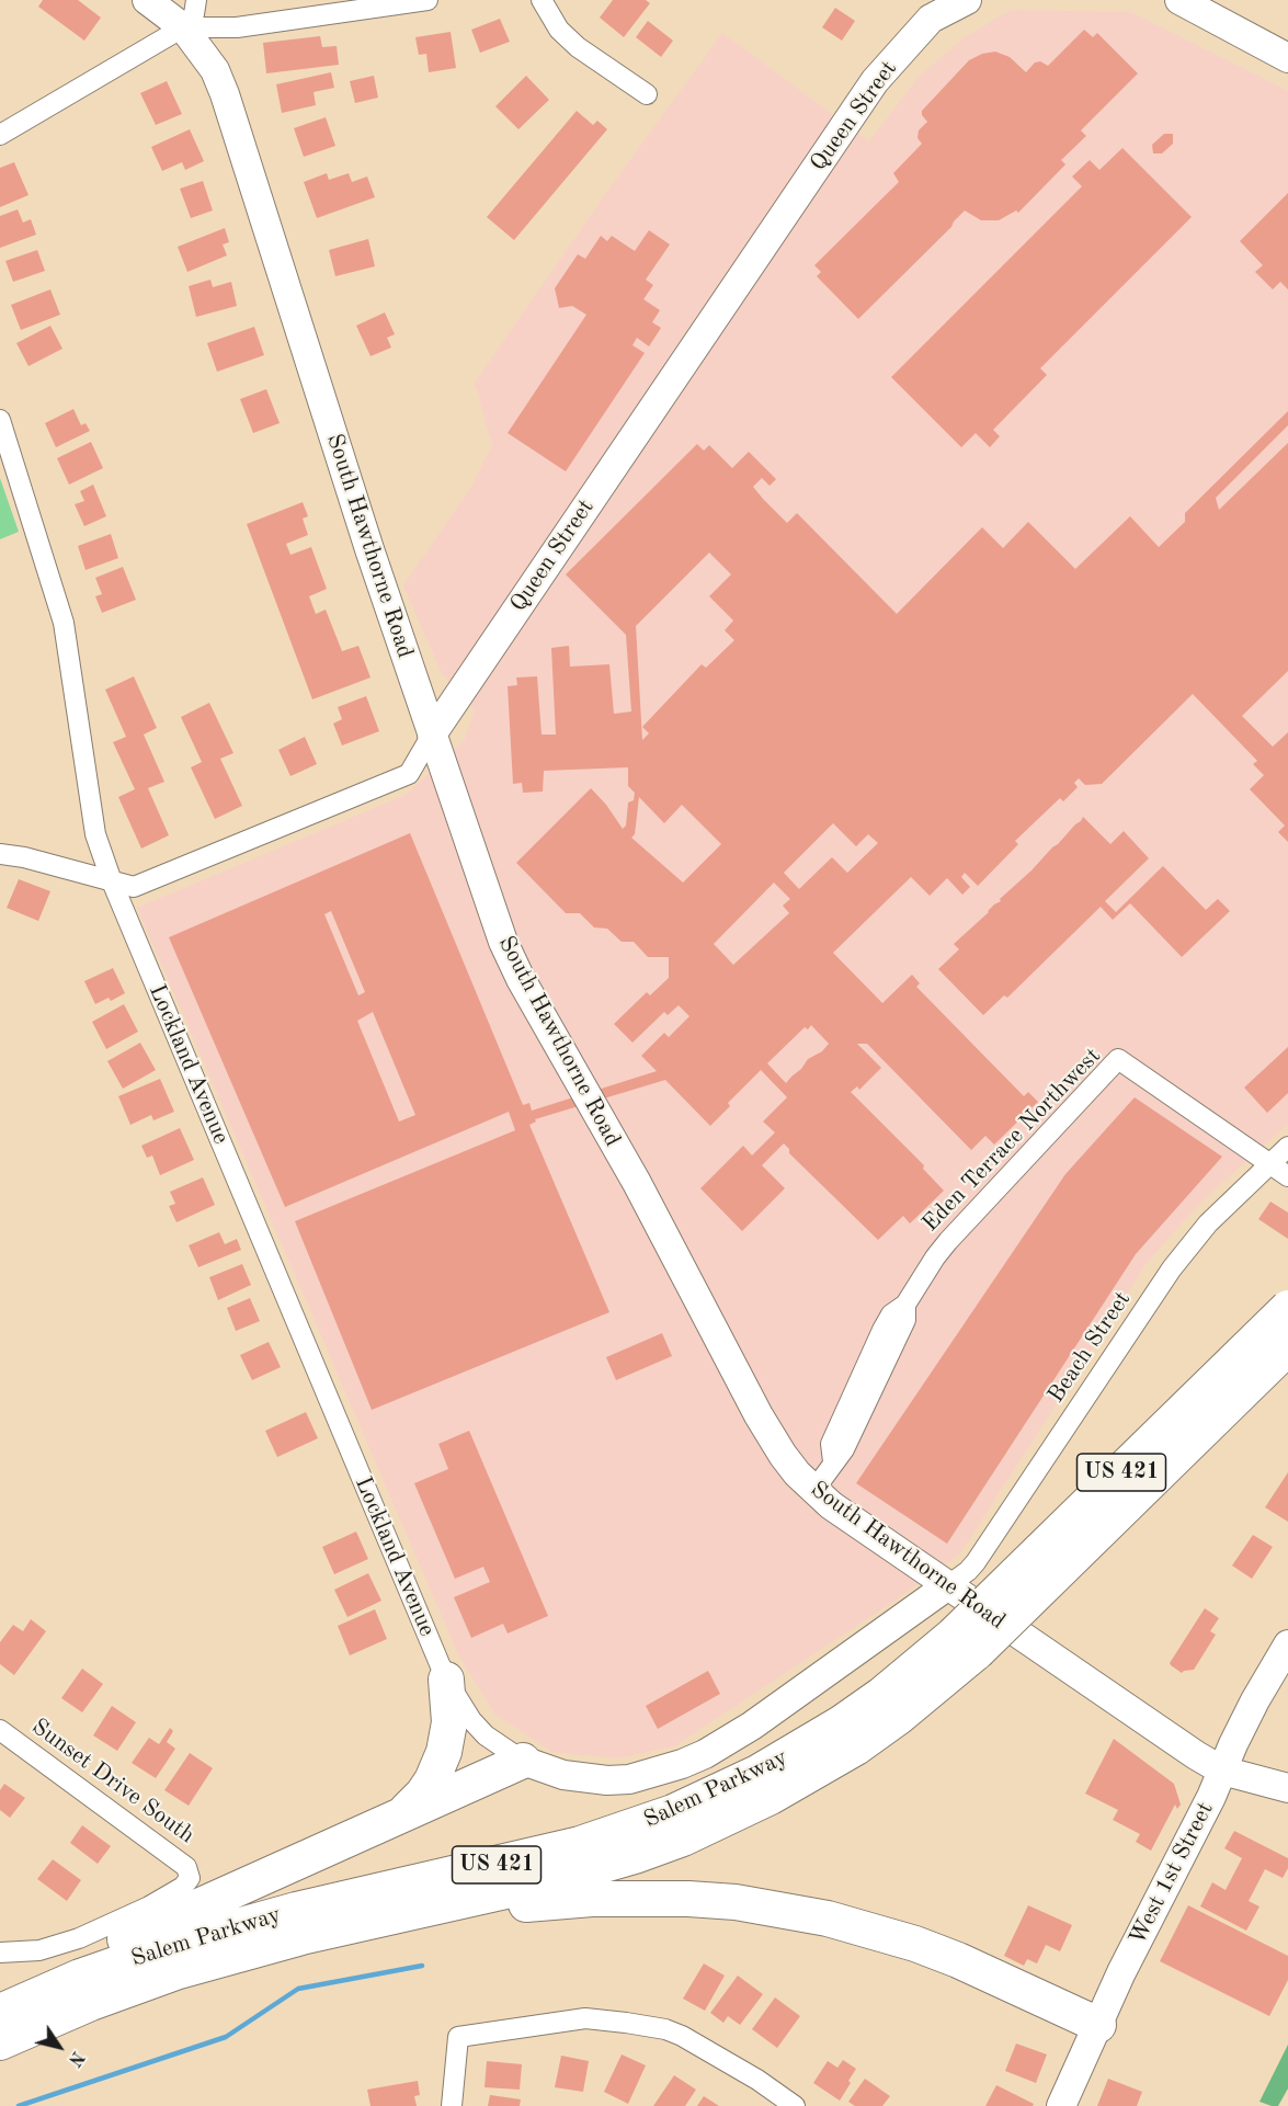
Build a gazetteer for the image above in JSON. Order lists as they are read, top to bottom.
{
  "streets": {
    "highway": ["US 421", "Salem Parkway"],
    "main road": [
      "Queen Street",
      "South Hawthorne Road",
      "Lockland Avenue",
      "West 1st Street"
    ],
    "street": ["Eden Terrace Northwest", "Beach Street", "Sunset Drive South"]
  },
  "crossings": [
    ["Queen Street", "South Hawthorne Road"],
    ["Queen Street", "Lockland Avenue"],
    ["South Hawthorne Road", "Lockland Avenue"],
    ["South Hawthorne Road", "Eden Terrace Northwest"],
    ["South Hawthorne Road", "Beach Street"],
    ["South Hawthorne Road", "West 1st Street"],
    ["Lockland Avenue", "Beach Street"],
    ["Eden Terrace Northwest", "Beach Street"]
  ],
  "north": "bottom right"
}
